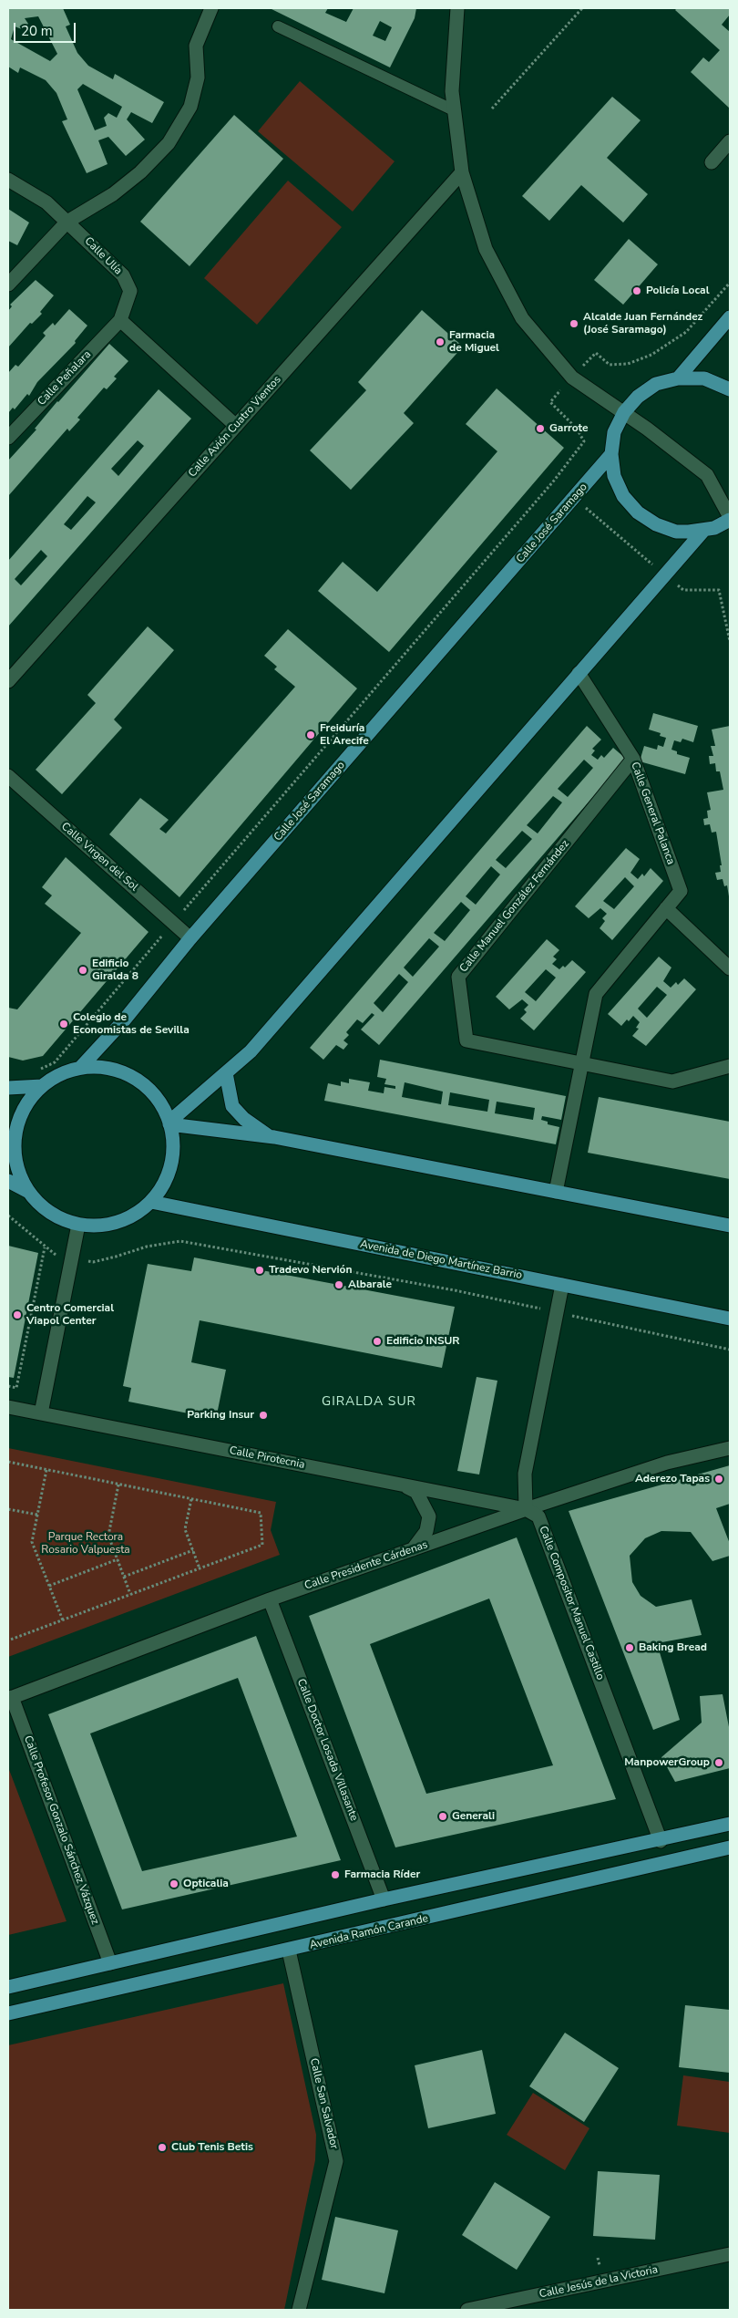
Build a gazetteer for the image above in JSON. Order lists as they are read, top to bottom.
{
  "streets": {
    "main road": ["Calle José Saramago", "Avenida de Diego Martínez Barrio", "Avenida Ramón Carande"],
    "street": [
      "Calle Ulía",
      "Calle Peñalara",
      "Calle Avión Cuatro Vientos",
      "Calle General Palanca",
      "Calle Virgen del Sol",
      "Calle Manuel González Fernández",
      "Calle Pirotecnia",
      "Calle Presidente Cárdenas",
      "Calle Compositor Manuel Castillo",
      "Calle Doctor Losada Villasante",
      "Calle Profesor Gonzalo Sánchez Vázquez",
      "Calle San Salvador",
      "Calle Jesús de la Victoria"
    ]
  },
  "crossings": [
    ["Calle Ulía", "Calle Peñalara"],
    ["Calle José Saramago", "Calle Virgen del Sol"],
    ["Calle José Saramago", "Avenida de Diego Martínez Barrio"],
    ["Calle General Palanca", "Calle Manuel González Fernández"],
    ["Calle Pirotecnia", "Calle Presidente Cárdenas"],
    ["Calle Pirotecnia", "Calle Compositor Manuel Castillo"],
    ["Calle Presidente Cárdenas", "Calle Compositor Manuel Castillo"],
    ["Calle Presidente Cárdenas", "Calle Doctor Losada Villasante"],
    ["Calle Presidente Cárdenas", "Calle Profesor Gonzalo Sánchez Vázquez"],
    ["Avenida Ramón Carande", "Calle San Salvador"]
  ],
  "districts": ["GIRALDA SUR"],
  "parks": ["Parque Rectora Rosario Valpuesta"],
  "places": [
    "Policía Local",
    "Alcalde Juan Fernández (José Saramago)",
    "Farmacia de Miguel",
    "Garrote",
    "Freiduría El Arecife",
    "Edificio Giralda 8",
    "Colegio de Economistas de Sevilla",
    "Tradevo Nervión",
    "Albarale",
    "Centro Comercial Viapol Center",
    "Edificio INSUR",
    "Parking Insur",
    "Aderezo Tapas",
    "Baking Bread",
    "ManpowerGroup",
    "Generali",
    "Farmacia Ríder",
    "Opticalia",
    "Club Tenis Betis"
  ],
  "scale_bar": "20 m"
}
